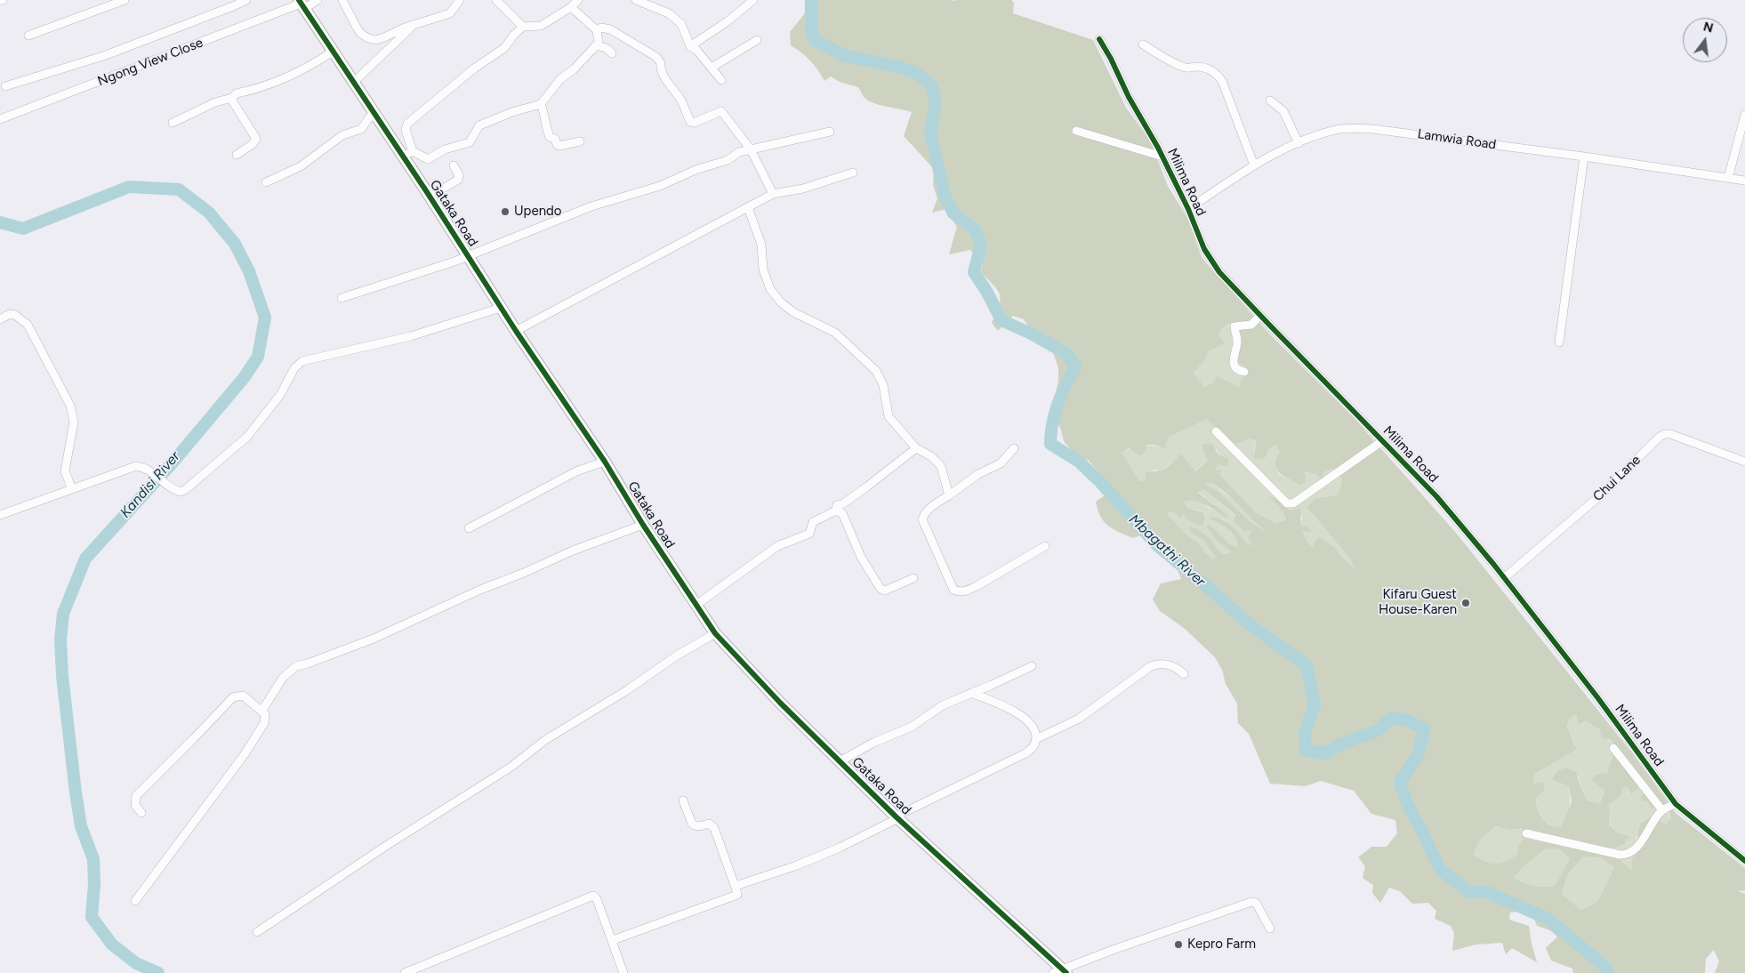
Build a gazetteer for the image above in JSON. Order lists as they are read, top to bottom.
{
  "streets": {
    "street": [
      "Ngong View Close",
      "Lamwia Road",
      "Milima Road",
      "Gataka Road",
      "Chui Lane"
    ]
  },
  "crossings": [
    ["Ngong View Close", "Gataka Road"],
    ["Lamwia Road", "Milima Road"],
    ["Milima Road", "Chui Lane"]
  ],
  "water": ["Kandisi River", "Mbagathi River"],
  "places": ["Upendo", "Kifaru Guest House-Karen", "Kepro Farm"],
  "north": "top"
}
